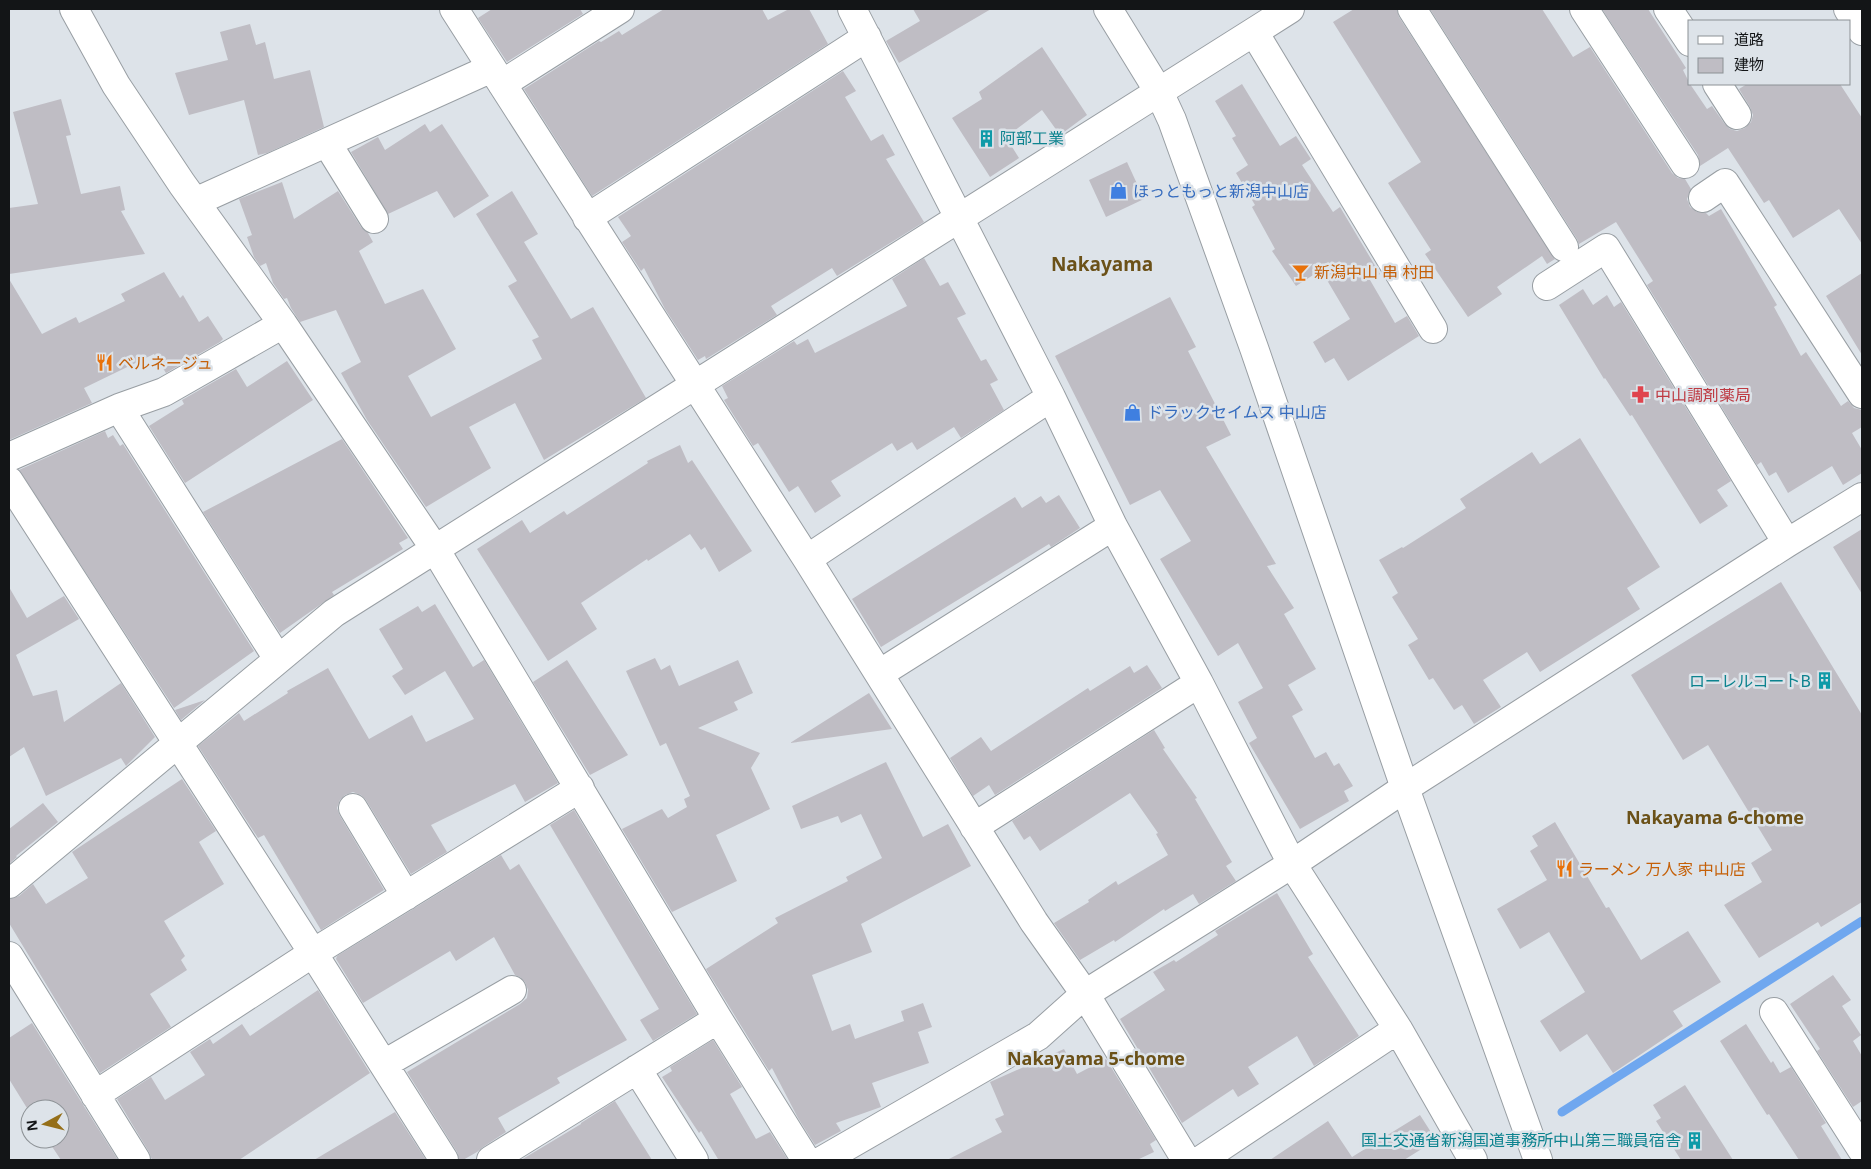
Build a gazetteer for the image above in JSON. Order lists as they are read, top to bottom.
{
  "districts": ["Nakayama", "Nakayama 6-chome", "Nakayama 5-chome"],
  "places": {
    "building": ["阿部工業", "ローレルコートB", "国土交通省新潟国道事務所中山第三職員宿舎"],
    "shop": ["ほっともっと新潟中山店", "ドラックセイムス 中山店"],
    "bar": ["新潟中山 串 村田"],
    "restaurant": ["ベルネージュ", "ラーメン 万人家 中山店"],
    "pharmacy": ["中山調剤薬局"]
  },
  "legend": ["道路", "建物"],
  "north": "left"
}
